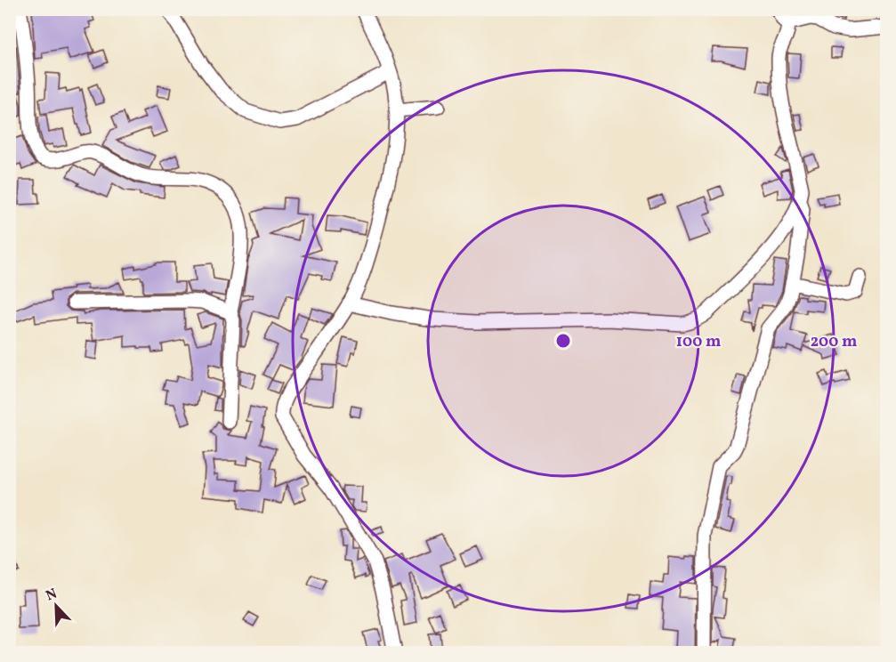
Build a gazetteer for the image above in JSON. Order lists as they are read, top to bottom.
{
  "north": "top left",
  "rings": ["100 m", "200 m"]
}
